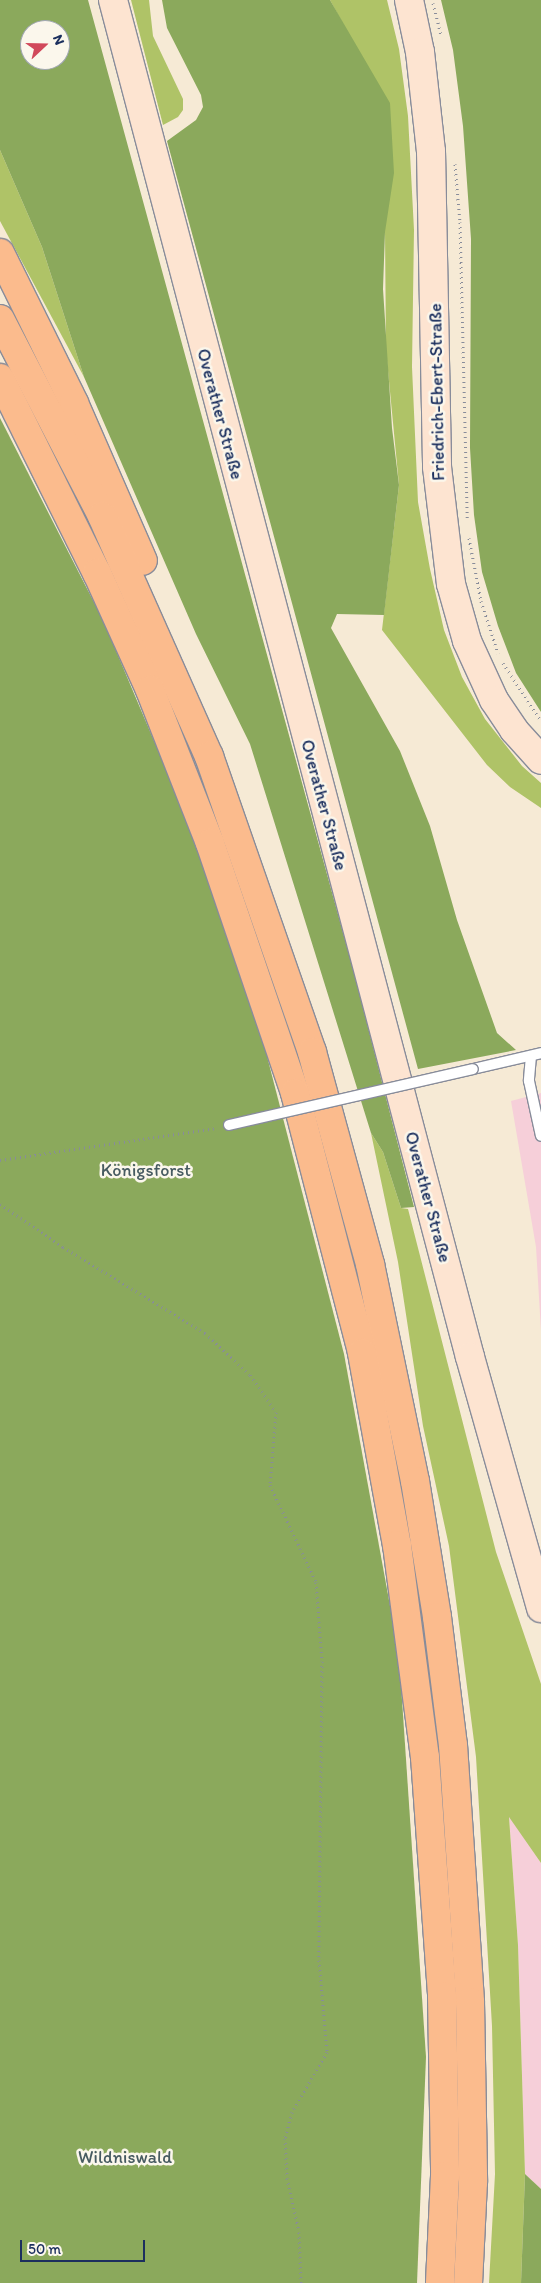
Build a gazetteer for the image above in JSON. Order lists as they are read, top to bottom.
{
  "streets": {
    "main road": ["Friedrich-Ebert-Straße", "Overather Straße"]
  },
  "parks": ["Königsforst", "Wildniswald"],
  "scale_bar": "50 m",
  "north": "right"
}
